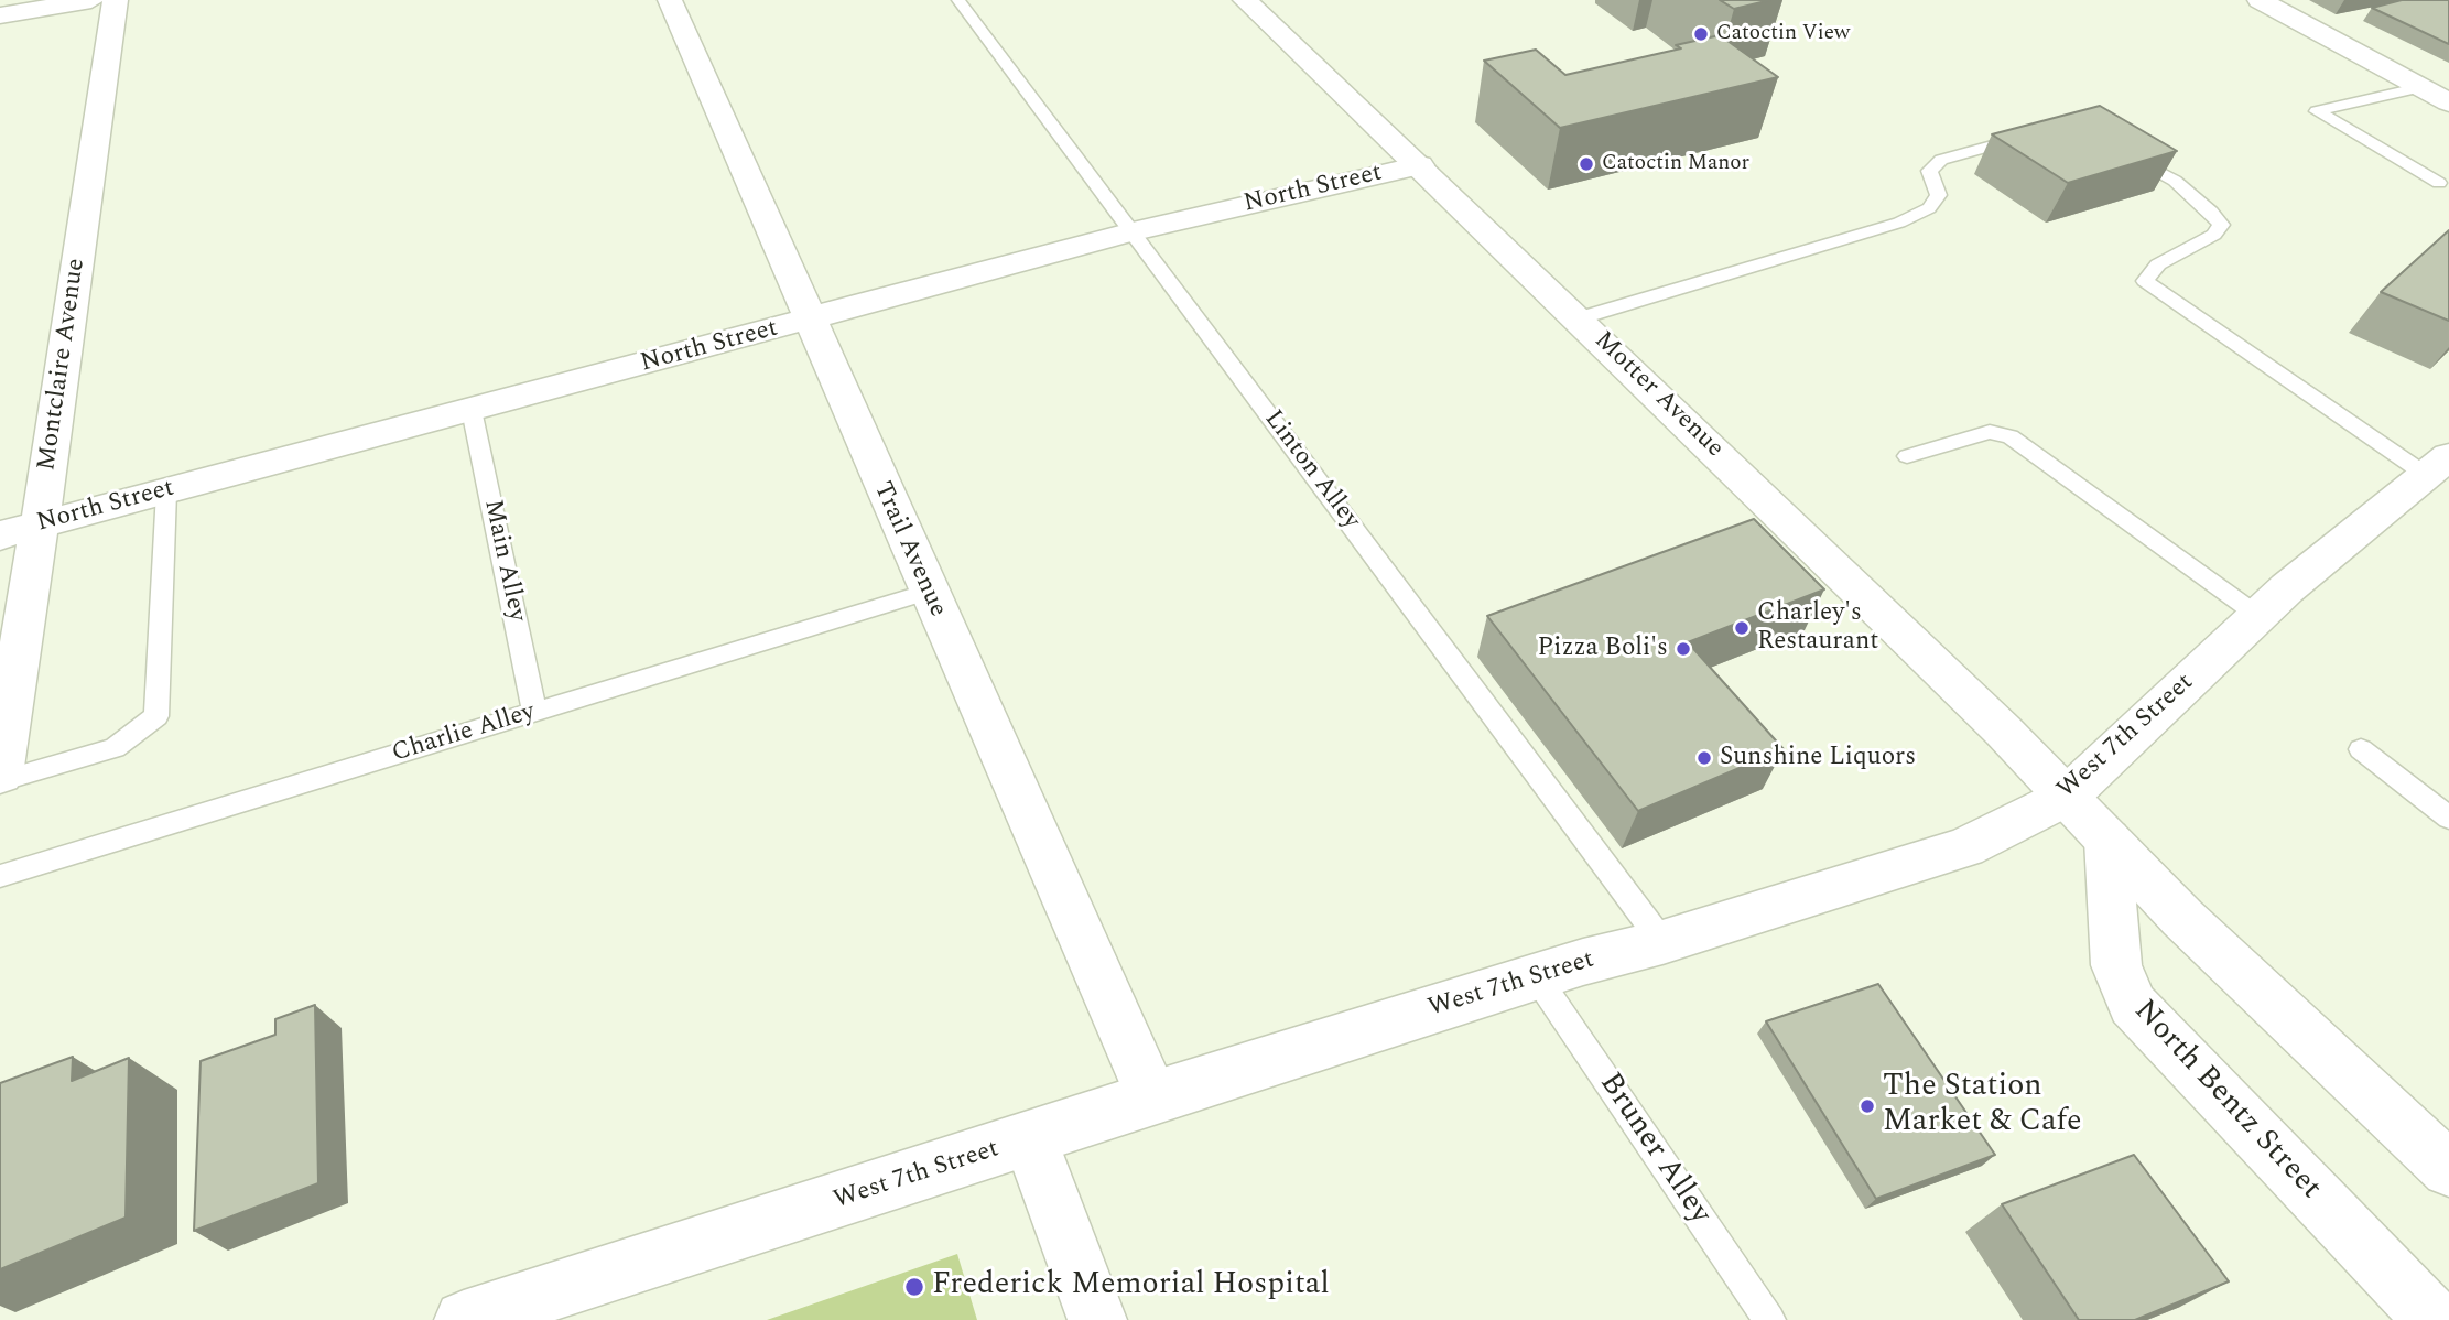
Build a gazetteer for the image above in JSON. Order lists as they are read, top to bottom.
{
  "streets": {
    "street": [
      "North Street",
      "Montclaire Avenue",
      "Motter Avenue",
      "Trail Avenue",
      "West 7th Street",
      "North Bentz Street"
    ],
    "lane": [
      "Linton Alley",
      "Main Alley",
      "Charlie Alley",
      "Bruner Alley"
    ]
  },
  "crossings": [
    ["North Street", "Montclaire Avenue"],
    ["North Street", "Motter Avenue"],
    ["North Street", "Linton Alley"],
    ["North Street", "Trail Avenue"],
    ["North Street", "Main Alley"],
    ["Motter Avenue", "West 7th Street"],
    ["Linton Alley", "West 7th Street"],
    ["Trail Avenue", "Charlie Alley"],
    ["Trail Avenue", "West 7th Street"],
    ["Main Alley", "Charlie Alley"],
    ["West 7th Street", "Bruner Alley"]
  ],
  "places": [
    "Catoctin View",
    "Catoctin Manor",
    "Charley's Restaurant",
    "Pizza Boli's",
    "Sunshine Liquors",
    "The Station Market & Cafe",
    "Frederick Memorial Hospital"
  ]
}
